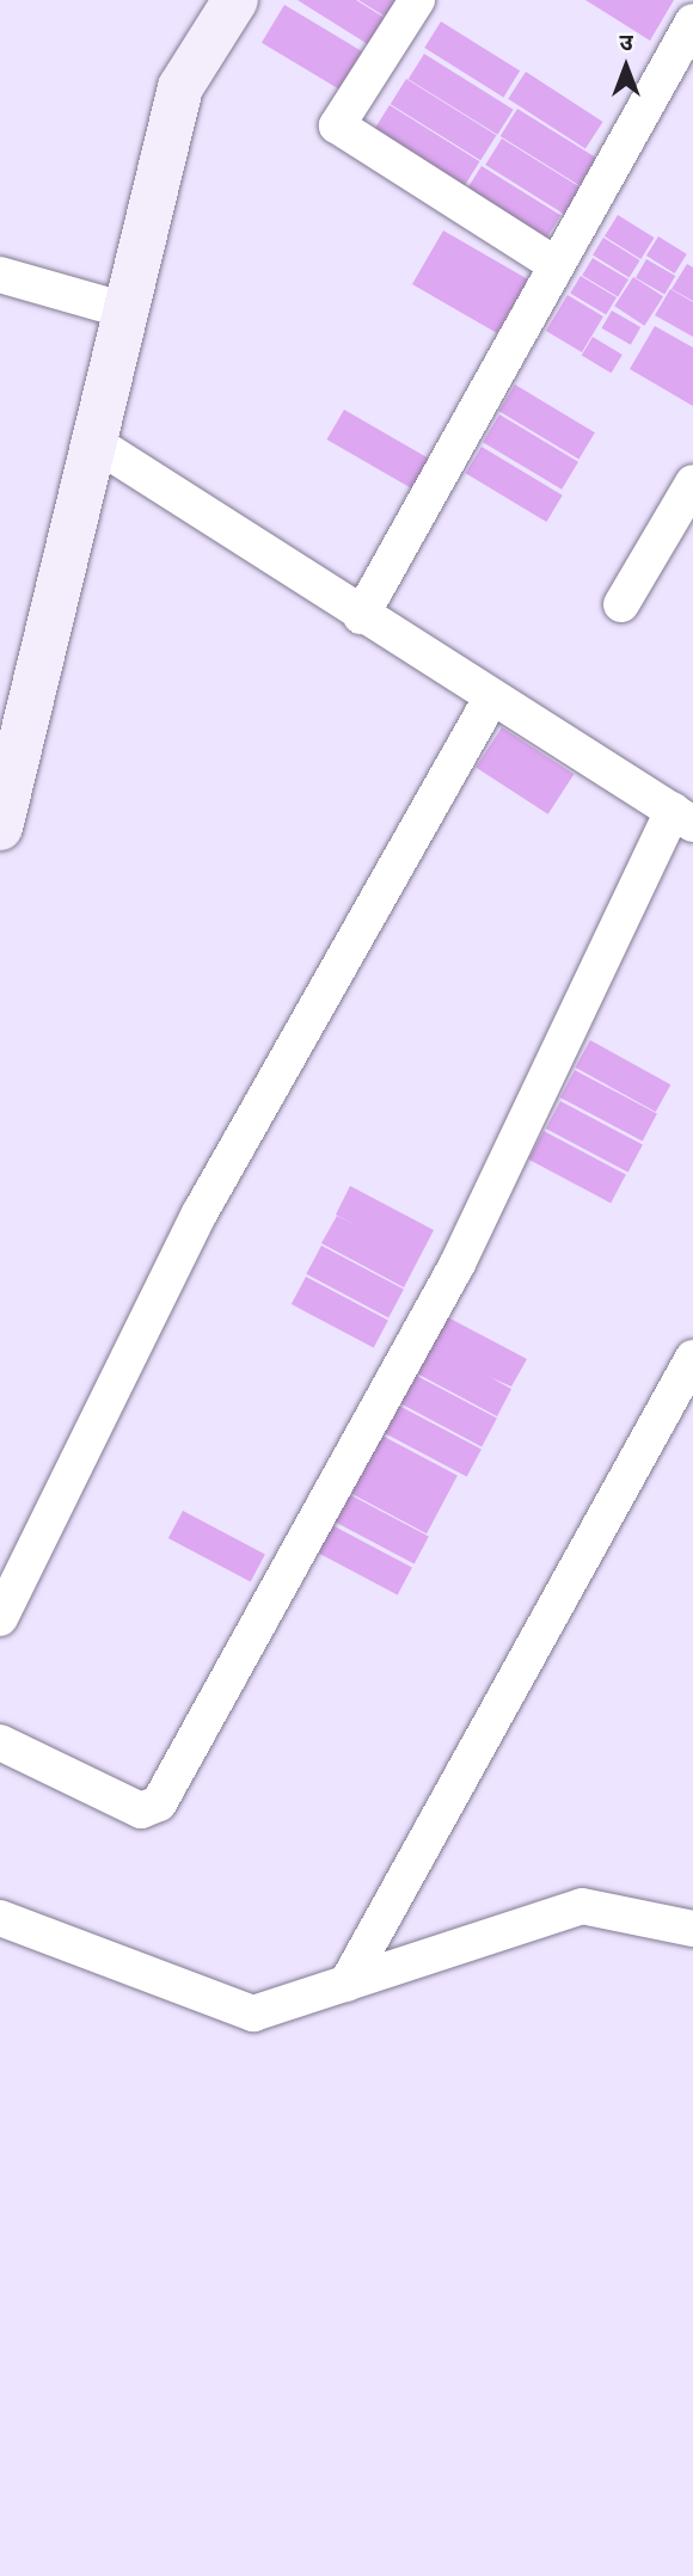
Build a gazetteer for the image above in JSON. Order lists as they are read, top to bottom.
{
  "north": "top"
}
